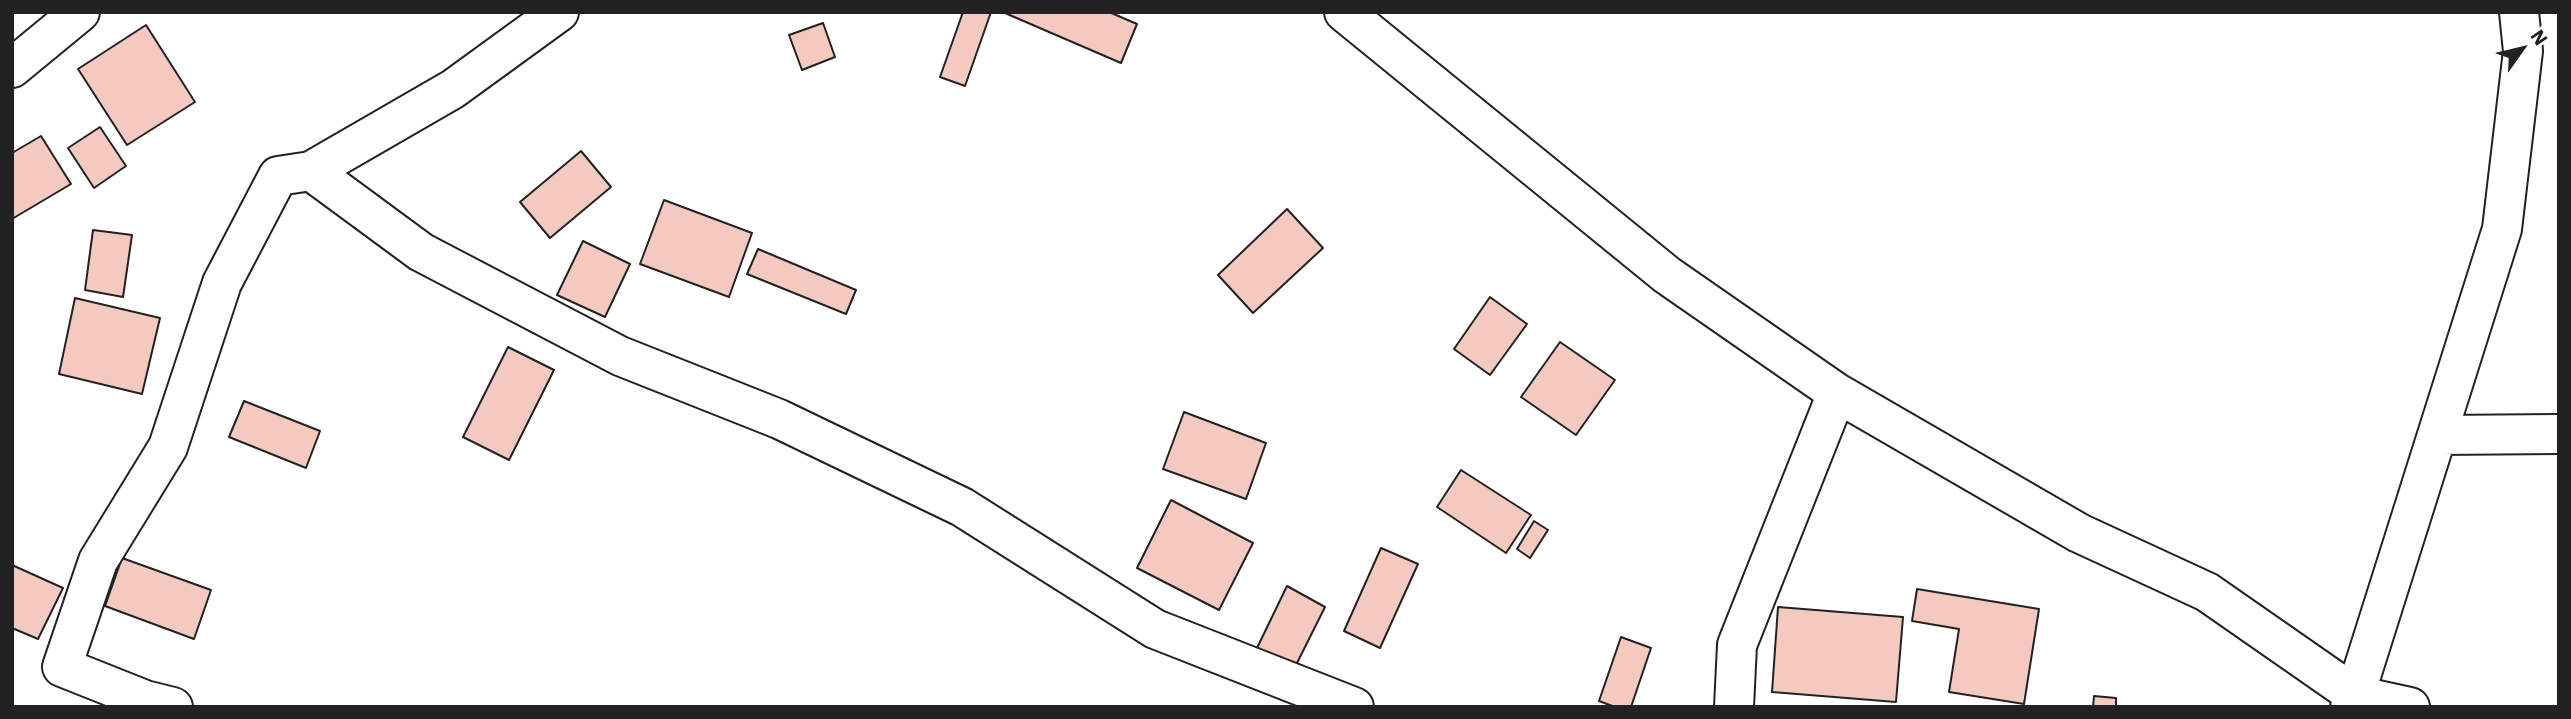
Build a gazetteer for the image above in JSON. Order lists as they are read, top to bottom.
{
  "north": "top right"
}
